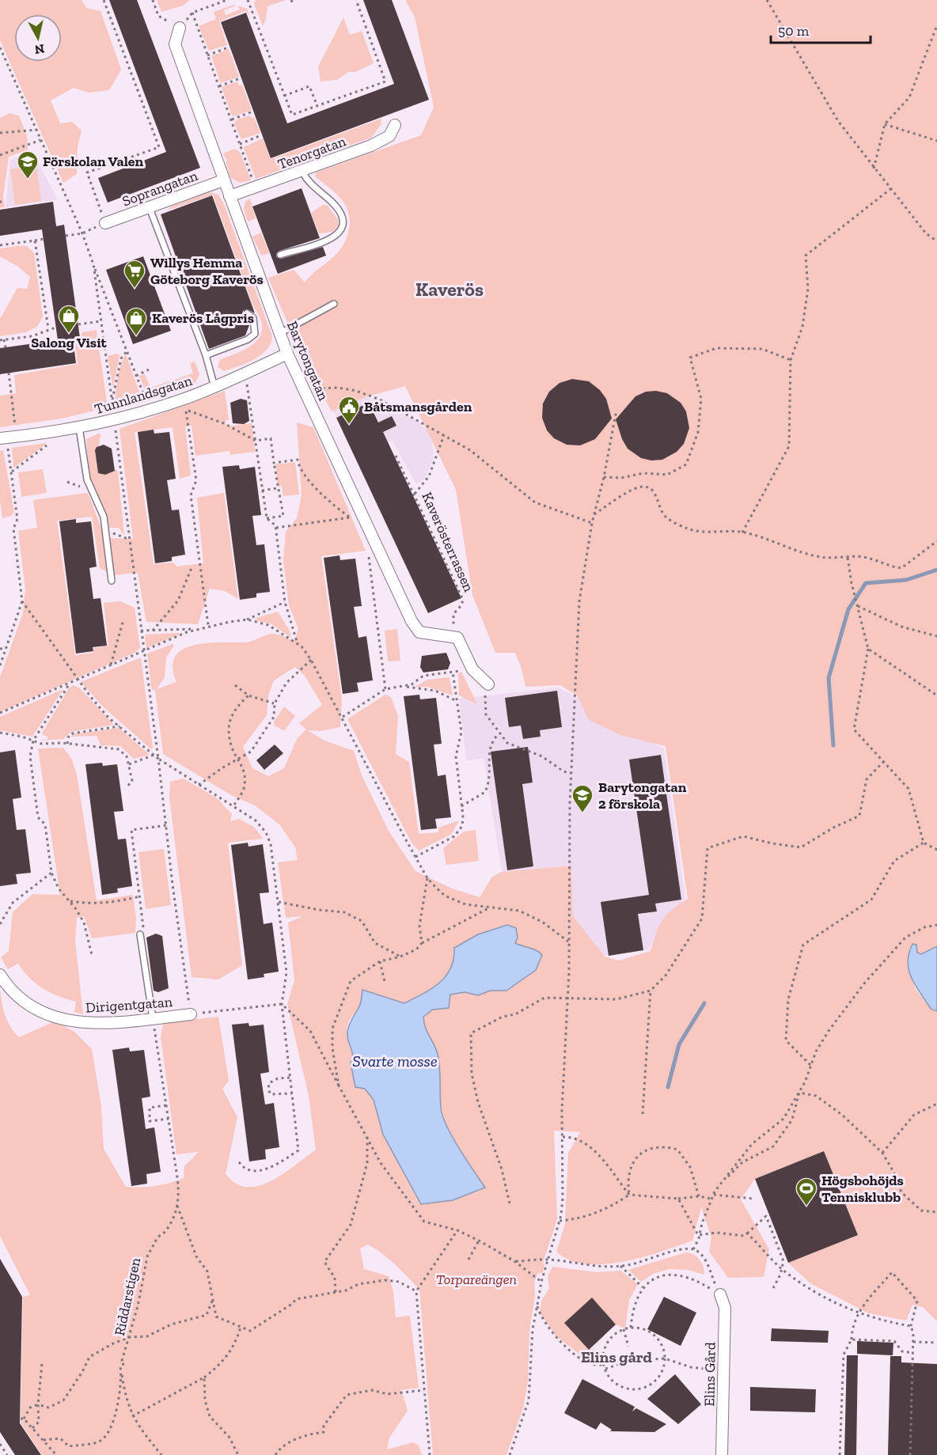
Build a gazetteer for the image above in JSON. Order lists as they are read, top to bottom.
{
  "streets": {
    "street": [
      "Tenorgatan",
      "Soprangatan",
      "Barytongatan",
      "Tunnlandsgatan",
      "Dirigentgatan",
      "Elins Gård"
    ],
    "path": ["Kaverösterrassen", "Riddarstigen"]
  },
  "crossings": [
    ["Tenorgatan", "Barytongatan"],
    ["Soprangatan", "Barytongatan"],
    ["Barytongatan", "Tunnlandsgatan"],
    ["Barytongatan", "Kaverösterrassen"],
    ["Dirigentgatan", "Riddarstigen"]
  ],
  "districts": ["Kaverös", "Elins gård"],
  "water": ["Svarte mosse"],
  "parks": ["Torpareängen"],
  "places": {
    "school or university": ["Förskolan Valen", "Barytongatan 2 förskola"],
    "supermarket": ["Willys Hemma Göteborg Kaverös"],
    "shop": ["Salong Visit", "Kaverös Lågpris"],
    "public building": ["Båtsmansgården"],
    "sports": ["Högsbohöjds Tennisklubb"]
  },
  "scale_bar": "50 m",
  "north": "bottom"
}
